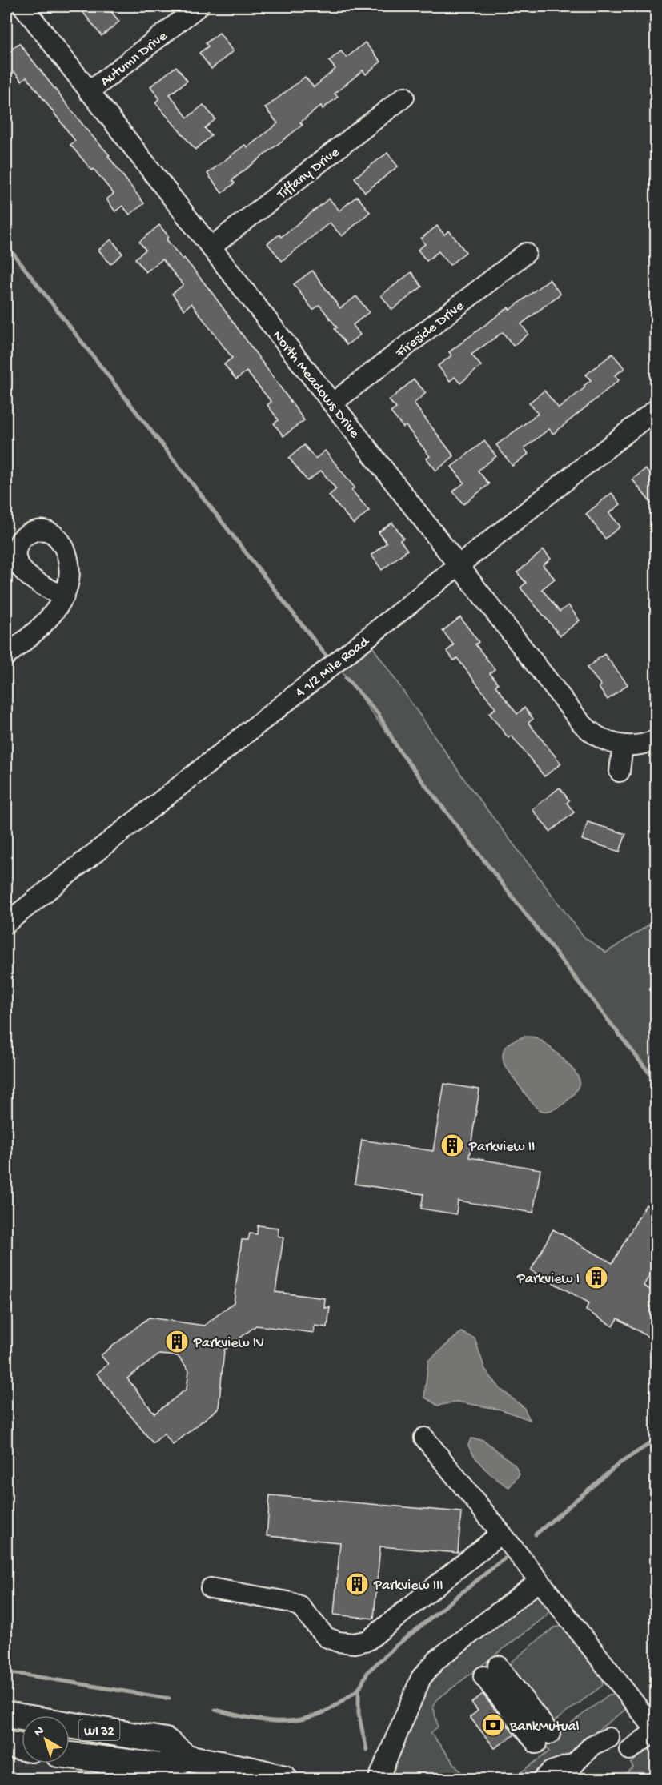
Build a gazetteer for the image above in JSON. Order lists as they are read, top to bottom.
{
  "streets": {
    "main road": ["WI 32"],
    "street": [
      "Autumn Drive",
      "Tiffany Drive",
      "Fireside Drive",
      "North Meadows Drive",
      "4 1/2 Mile Road"
    ]
  },
  "crossings": [
    ["Autumn Drive", "North Meadows Drive"],
    ["Tiffany Drive", "North Meadows Drive"],
    ["Fireside Drive", "North Meadows Drive"],
    ["North Meadows Drive", "4 1/2 Mile Road"]
  ],
  "places": {
    "building": [
      "Parkview II",
      "Parkview I",
      "Parkview IV",
      "Parkview III"
    ],
    "bank": ["BankMutual"]
  },
  "north": "top left"
}
